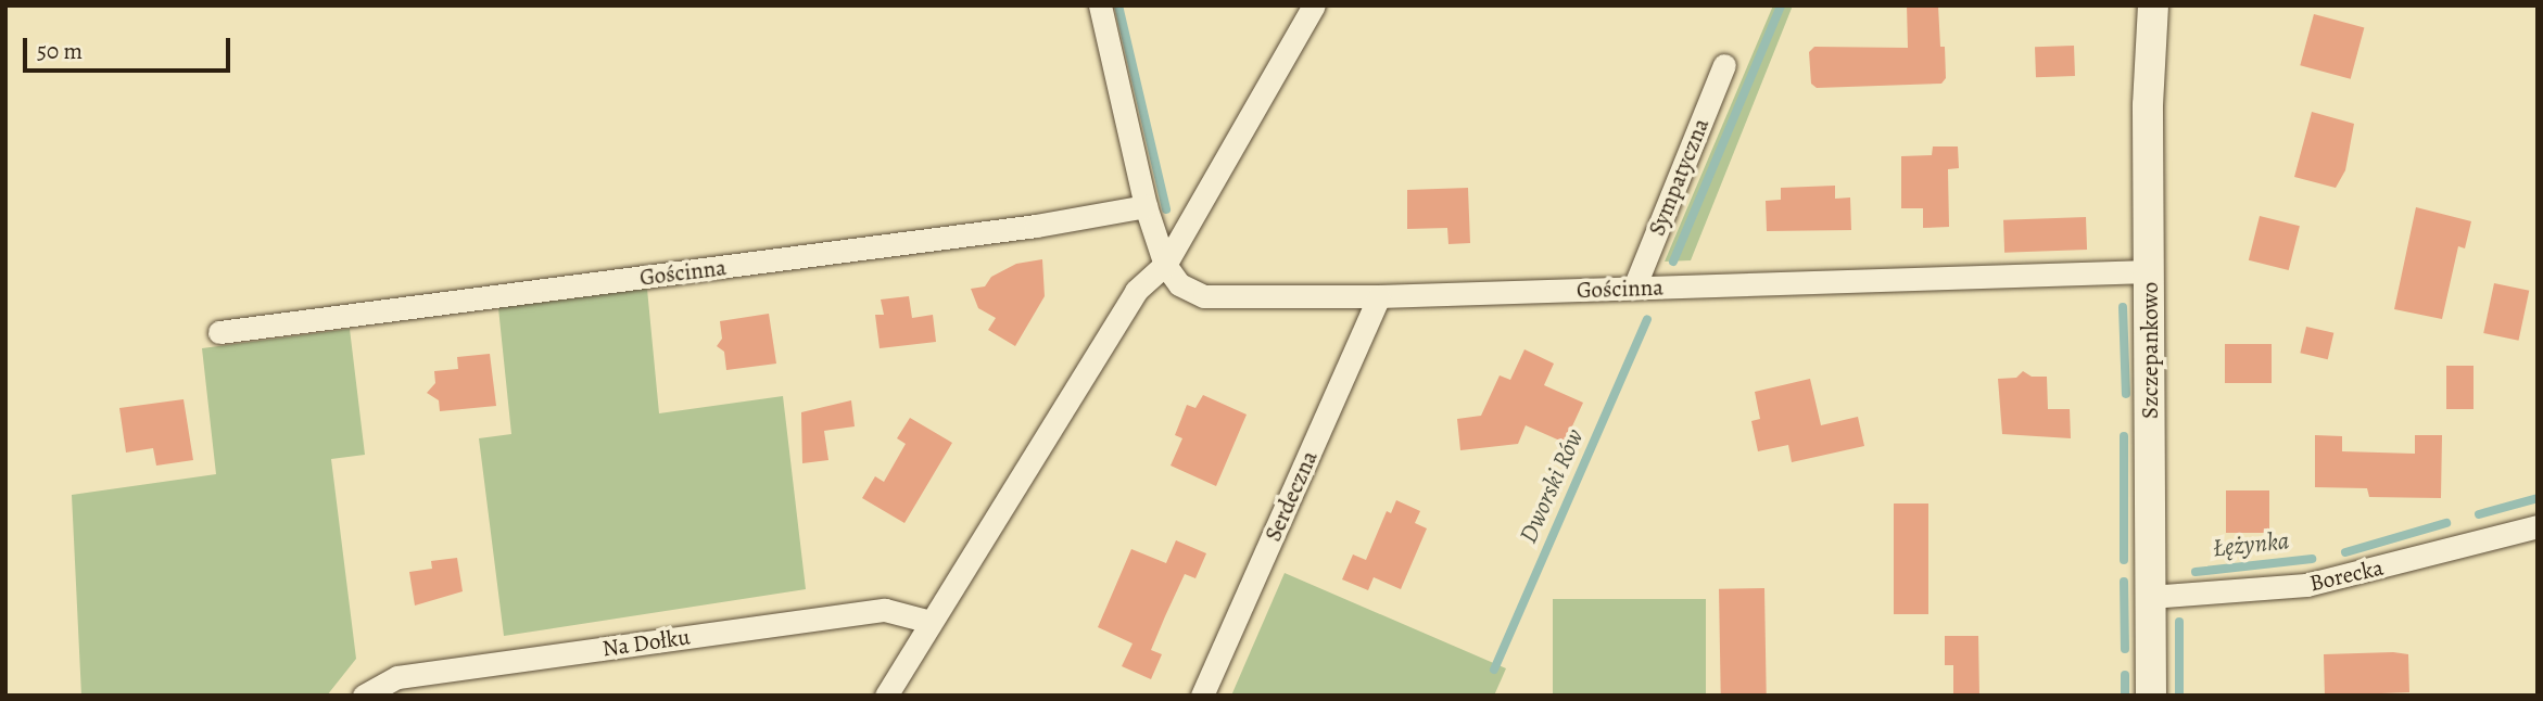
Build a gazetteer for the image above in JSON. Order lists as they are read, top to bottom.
{
  "streets": {
    "street": [
      "Sympatyczna",
      "Gościnna",
      "Szczepankowo",
      "Serdeczna",
      "Borecka",
      "Na Dołku"
    ]
  },
  "crossings": [
    ["Sympatyczna", "Gościnna"],
    ["Gościnna", "Szczepankowo"],
    ["Gościnna", "Serdeczna"],
    ["Szczepankowo", "Borecka"]
  ],
  "water": ["Dworski Rów", "Łężynka"],
  "scale_bar": "50 m"
}
